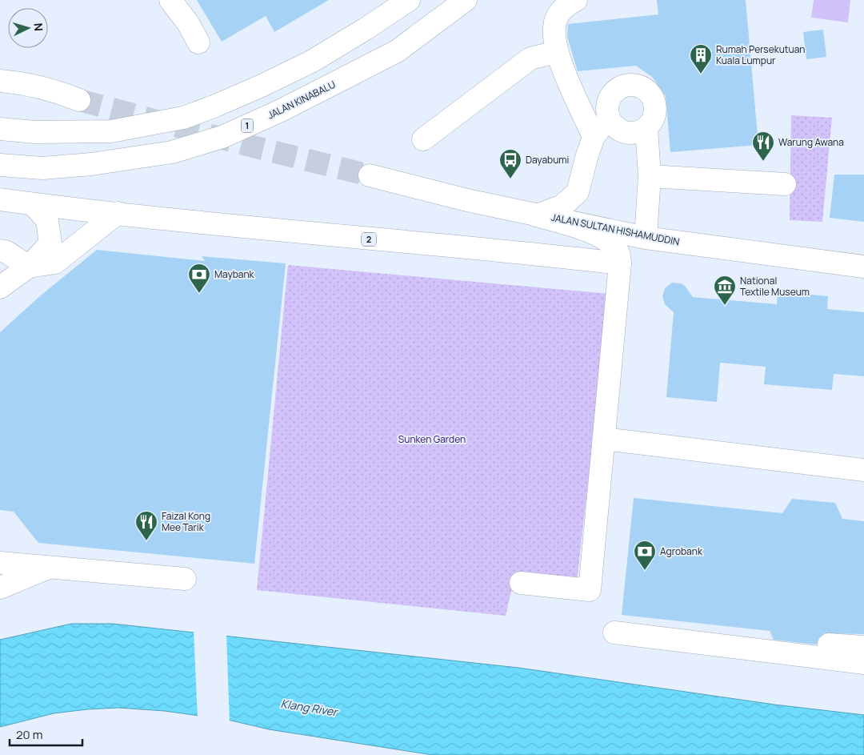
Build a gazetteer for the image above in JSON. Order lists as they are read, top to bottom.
{
  "streets": {
    "main road": [
      "JALAN KINABALU",
      "1",
      "JALAN SULTAN HISHAMUDDIN",
      "2"
    ]
  },
  "water": ["Klang River"],
  "parks": ["Sunken Garden"],
  "places": {
    "building": ["Rumah Persekutuan Kuala Lumpur"],
    "restaurant": ["Warung Awana", "Faizal Kong Mee Tarik"],
    "bus stop": ["Dayabumi"],
    "bank": ["Maybank", "Agrobank"],
    "museum": ["National Textile Museum"]
  },
  "scale_bar": "20 m",
  "north": "right"
}
